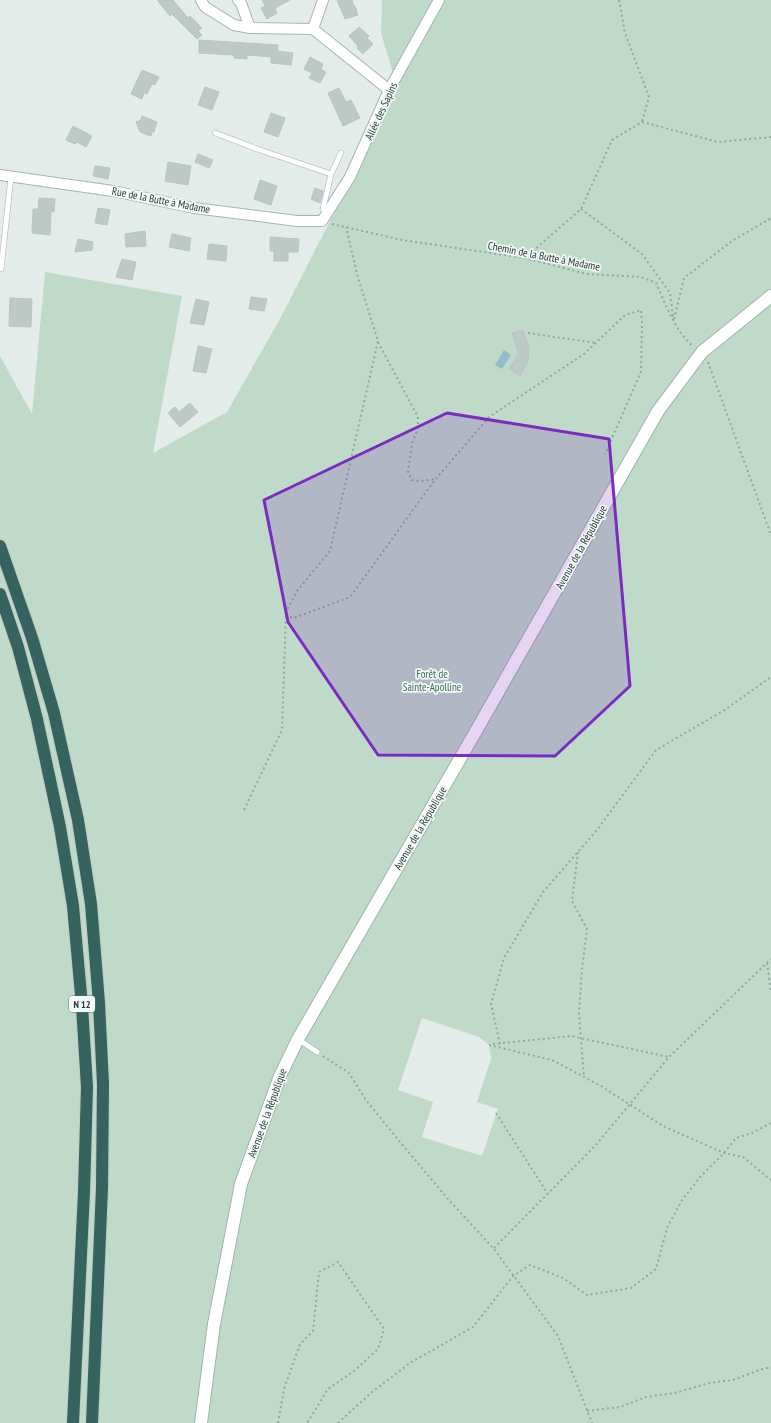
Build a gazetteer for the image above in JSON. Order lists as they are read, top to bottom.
{
  "streets": {
    "highway": ["N 12"],
    "main road": ["Avenue de la République"],
    "street": ["Allée des Sapins", "Rue de la Butte à Madame"],
    "path": ["Chemin de la Butte à Madame"]
  },
  "crossings": [
    ["Allée des Sapins", "Rue de la Butte à Madame"],
    ["Allée des Sapins", "Chemin de la Butte à Madame"],
    ["Rue de la Butte à Madame", "Chemin de la Butte à Madame"],
    ["Chemin de la Butte à Madame", "Avenue de la République"]
  ],
  "parks": ["Forêt de Sainte-Apolline"]
}
